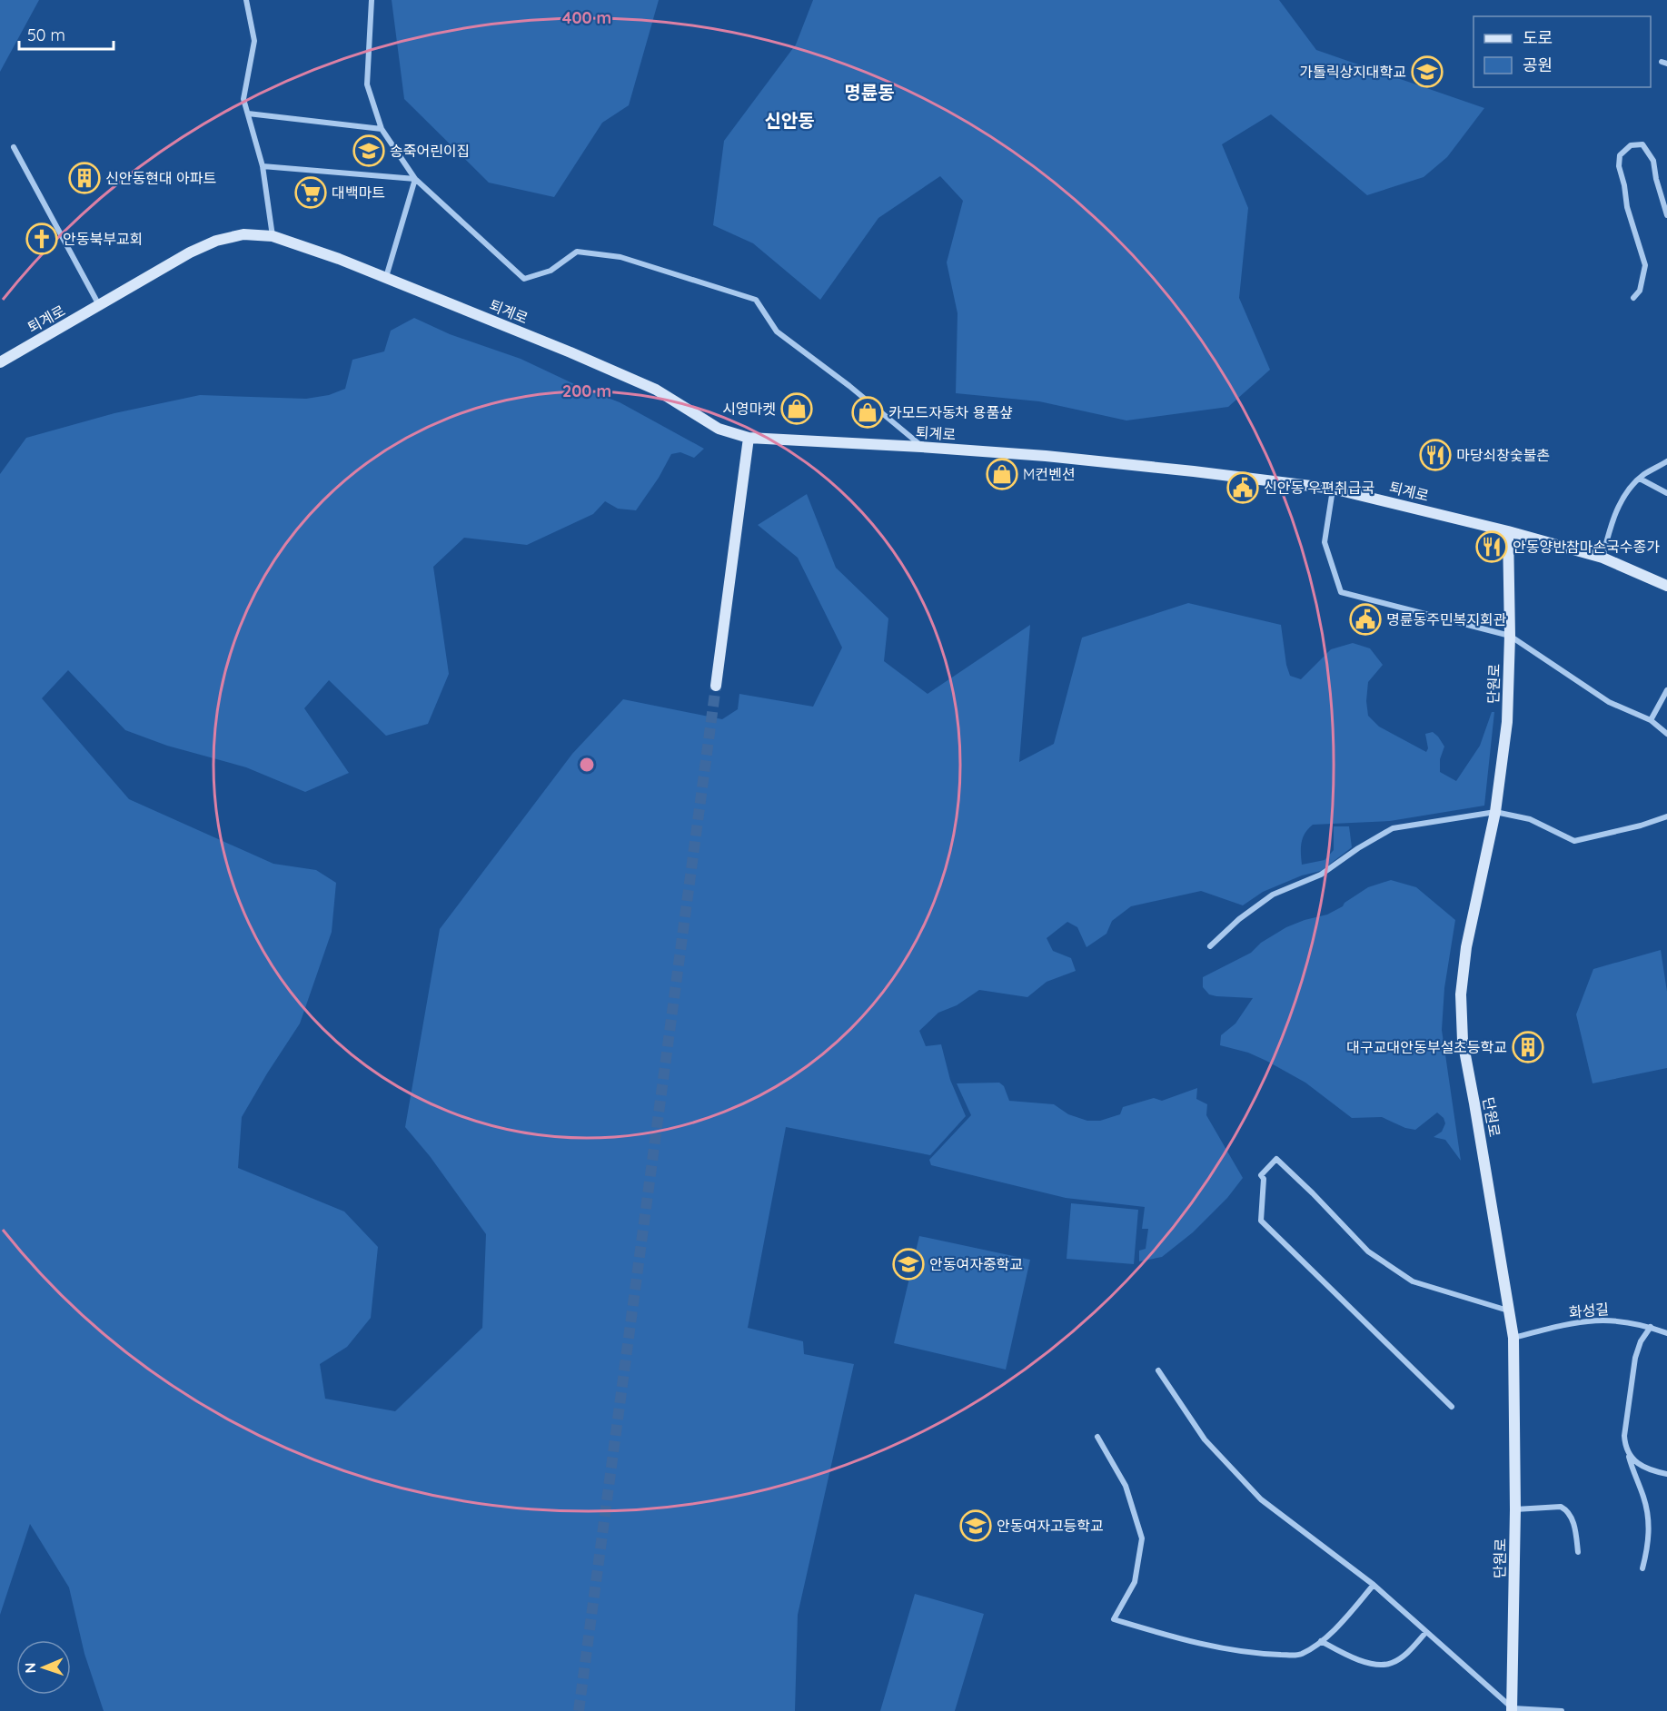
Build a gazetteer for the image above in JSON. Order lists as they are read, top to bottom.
{
  "streets": {
    "street": ["퇴계로", "단원로", "화성길"]
  },
  "crossings": [
    ["퇴계로", "단원로"],
    ["단원로", "화성길"]
  ],
  "districts": ["명륜동", "신안동"],
  "places": {
    "school or university": [
      "가톨릭상지대학교",
      "송죽어린이집",
      "안동여자중학교",
      "안동여자고등학교"
    ],
    "building": ["신안동현대 아파트", "대구교대안동부설초등학교"],
    "supermarket": ["대백마트"],
    "church": ["안동북부교회"],
    "shop": ["시영마켓", "카모드자동차 용품샾", "M컨벤션"],
    "restaurant": ["마당쇠창숯불촌", "안동양반참마손국수종가"],
    "public building": ["신안동 우편취급국", "명륜동주민복지회관"]
  },
  "legend": ["도로", "공원"],
  "scale_bar": "50 m",
  "north": "left",
  "rings": ["400 m", "200 m"]
}
